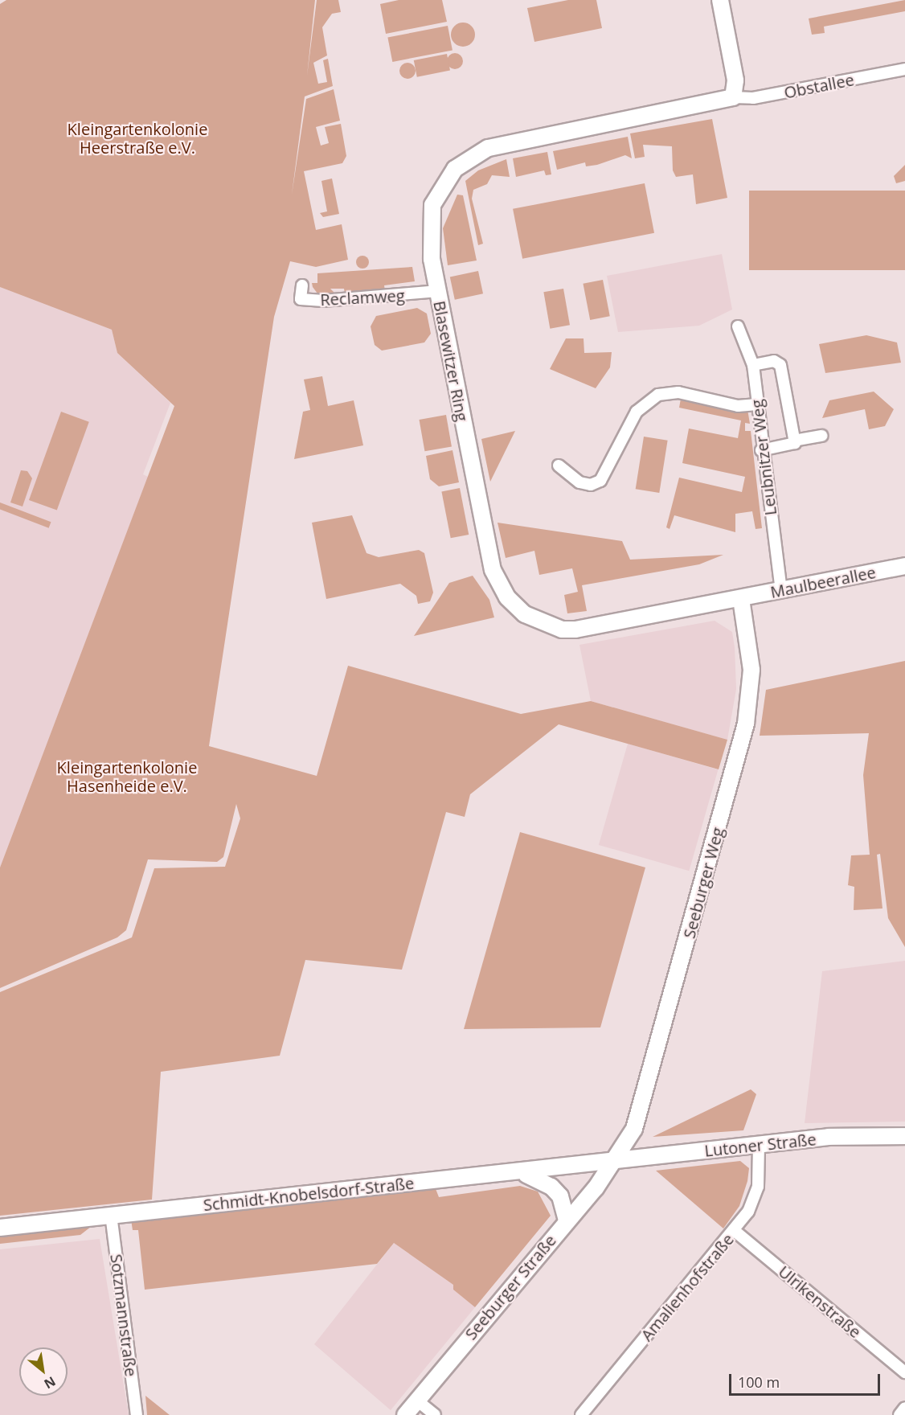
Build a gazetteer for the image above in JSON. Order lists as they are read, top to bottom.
{
  "streets": {
    "street": [
      "Obstallee",
      "Reclamweg",
      "Blasewitzer Ring",
      "Leubnitzer Weg",
      "Maulbeerallee",
      "Seeburger Weg",
      "Lutoner Straße",
      "Schmidt-Knobelsdorf-Straße",
      "Seeburger Straße",
      "Amalienhofstraße",
      "Ulrikenstraße",
      "Sotzmannstraße"
    ]
  },
  "crossings": [
    ["Obstallee", "Blasewitzer Ring"],
    ["Reclamweg", "Blasewitzer Ring"],
    ["Blasewitzer Ring", "Maulbeerallee"],
    ["Blasewitzer Ring", "Seeburger Weg"],
    ["Leubnitzer Weg", "Maulbeerallee"],
    ["Maulbeerallee", "Seeburger Weg"],
    ["Seeburger Weg", "Lutoner Straße"],
    ["Seeburger Weg", "Schmidt-Knobelsdorf-Straße"],
    ["Seeburger Weg", "Seeburger Straße"],
    ["Lutoner Straße", "Schmidt-Knobelsdorf-Straße"],
    ["Lutoner Straße", "Seeburger Straße"],
    ["Lutoner Straße", "Amalienhofstraße"],
    ["Schmidt-Knobelsdorf-Straße", "Seeburger Straße"],
    ["Schmidt-Knobelsdorf-Straße", "Sotzmannstraße"],
    ["Amalienhofstraße", "Ulrikenstraße"]
  ],
  "parks": ["Kleingartenkolonie Heerstraße e.V.", "Kleingartenkolonie Hasenheide e.V."],
  "scale_bar": "100 m",
  "north": "bottom right"
}
